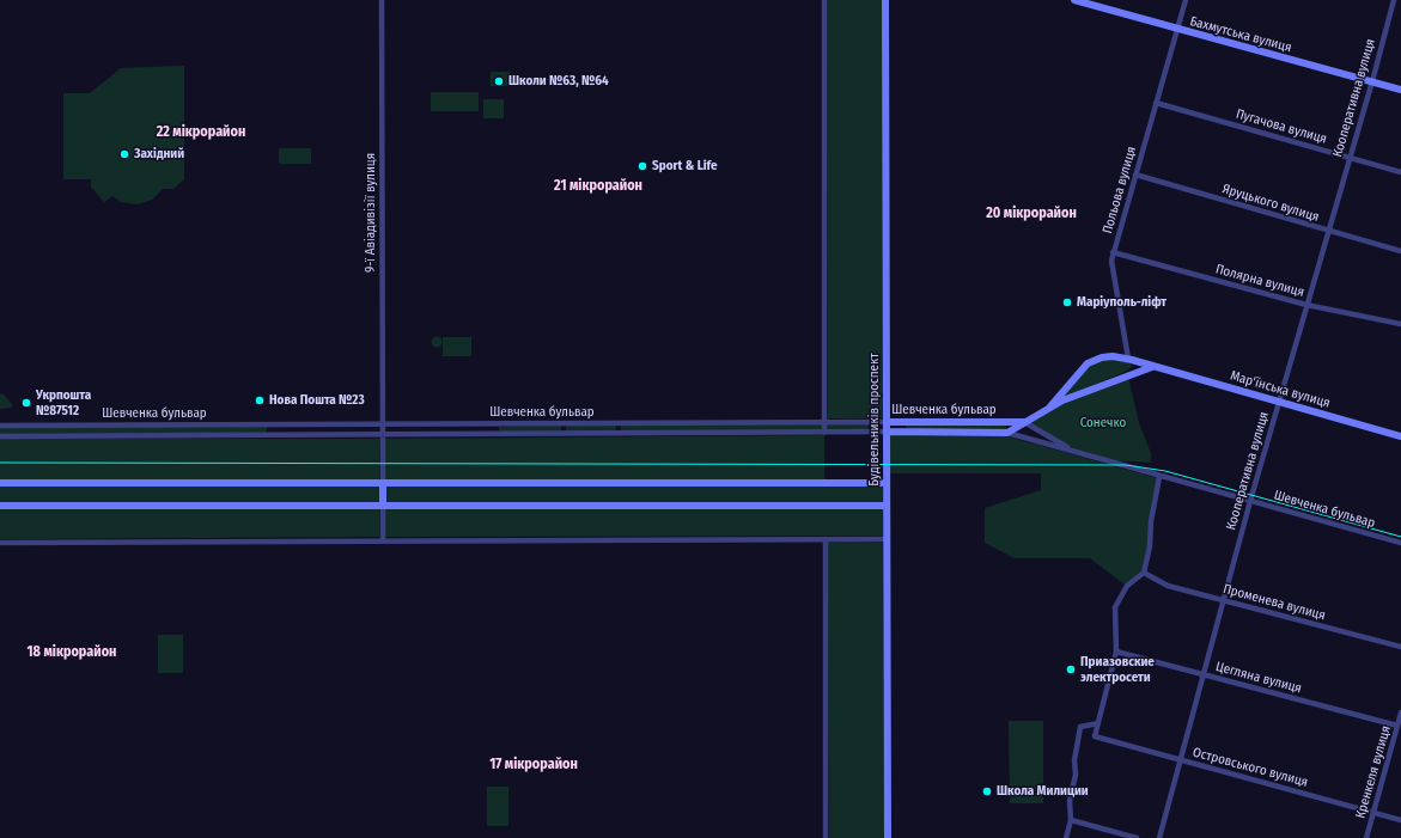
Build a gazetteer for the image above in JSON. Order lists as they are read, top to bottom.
{
  "streets": {
    "main road": [
      "Бахмутська вулиця",
      "Мар'їнська вулиця",
      "Шевченка бульвар",
      "Будівельників проспект"
    ],
    "street": [
      "Кооперативна вулиця",
      "Пугачова вулиця",
      "Польова вулиця",
      "Яруцького вулиця",
      "9-ї Авіадивізії вулиця",
      "Полярна вулиця",
      "Променева вулиця",
      "Цегляна вулиця",
      "Островського вулиця",
      "Кренкеля вулиця"
    ]
  },
  "crossings": [
    ["Бахмутська вулиця", "Кооперативна вулиця"],
    ["Бахмутська вулиця", "Польова вулиця"],
    ["Кооперативна вулиця", "Пугачова вулиця"],
    ["Кооперативна вулиця", "Яруцького вулиця"],
    ["Кооперативна вулиця", "Полярна вулиця"],
    ["Кооперативна вулиця", "Мар'їнська вулиця"],
    ["Кооперативна вулиця", "Шевченка бульвар"],
    ["Кооперативна вулиця", "Променева вулиця"],
    ["Кооперативна вулиця", "Цегляна вулиця"],
    ["Кооперативна вулиця", "Островського вулиця"],
    ["Пугачова вулиця", "Польова вулиця"],
    ["Польова вулиця", "Яруцького вулиця"],
    ["Польова вулиця", "Полярна вулиця"],
    ["Польова вулиця", "Мар'їнська вулиця"],
    ["9-ї Авіадивізії вулиця", "Шевченка бульвар"],
    ["Шевченка бульвар", "Будівельників проспект"],
    ["Цегляна вулиця", "Кренкеля вулиця"],
    ["Островського вулиця", "Кренкеля вулиця"]
  ],
  "districts": [
    "22 мікрорайон",
    "21 мікрорайон",
    "20 мікрорайон",
    "18 мікрорайон",
    "17 мікрорайон"
  ],
  "parks": ["Сонечко"],
  "places": [
    "Школи №63, №64",
    "Західний",
    "Sport & Life",
    "Маріуполь-ліфт",
    "Нова Пошта №23",
    "Укрпошта №87512",
    "Приазовские электросети",
    "Школа Милиции"
  ]
}
